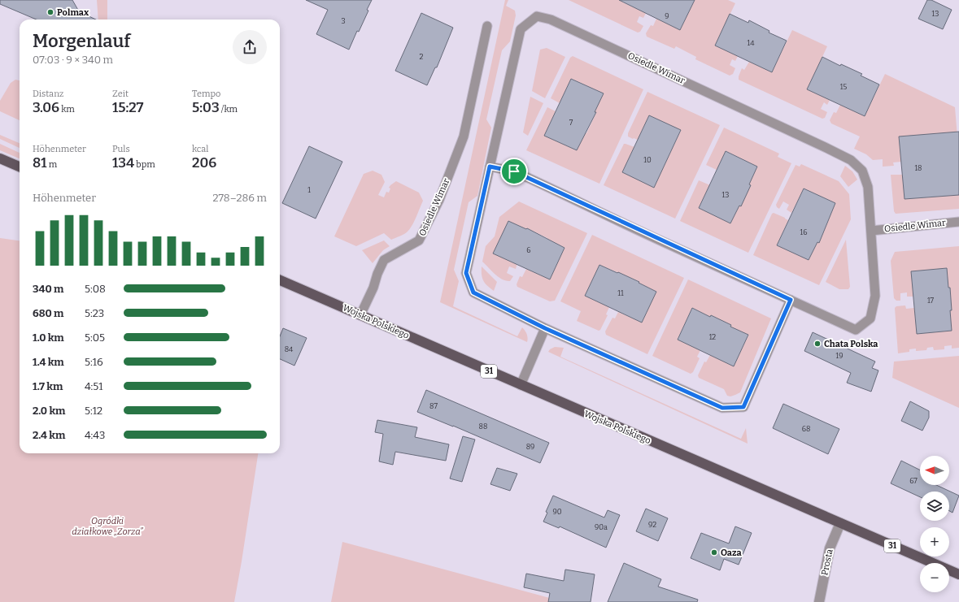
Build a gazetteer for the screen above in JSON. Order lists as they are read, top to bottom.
{
  "streets": {
    "main road": ["Wojska Polskiego", "31"],
    "street": ["Prosta"],
    "lane": ["Osiedle Wimar"]
  },
  "crossings": [
    ["Osiedle Wimar", "Wojska Polskiego"],
    ["Wojska Polskiego", "Prosta"]
  ],
  "parks": ["Ogródki działkowe „Zorza”"],
  "places": ["Polmax", "Chata Polska", "Oaza"],
  "house_numbers": [
    "13",
    "9",
    "3",
    "14",
    "2",
    "15",
    "7",
    "10",
    "18",
    "1",
    "13",
    "16",
    "6",
    "11",
    "17",
    "12",
    "84",
    "19",
    "87",
    "88",
    "68",
    "89",
    "67",
    "90",
    "92",
    "90a"
  ],
  "north": "left",
  "page": {
    "heading": ["Morgenlauf", "07:03 · 9 × 340 m"],
    "stats": [
      ["Distanz", "3.06 km"],
      ["Zeit", "15:27"],
      ["Tempo", "5:03 /km"],
      ["Höhenmeter", "81 m"],
      ["Puls", "134 bpm"],
      ["kcal", "206"]
    ],
    "chart": ["Höhenmeter", "278–286 m"],
    "list": [
      {
        "name": "340 m",
        "note": "5:08"
      },
      {
        "name": "680 m",
        "note": "5:23"
      },
      {
        "name": "1.0 km",
        "note": "5:05"
      },
      {
        "name": "1.4 km",
        "note": "5:16"
      },
      {
        "name": "1.7 km",
        "note": "4:51"
      },
      {
        "name": "2.0 km",
        "note": "5:12"
      },
      {
        "name": "2.4 km",
        "note": "4:43"
      }
    ],
    "map_buttons": ["+", "−"]
  }
}
